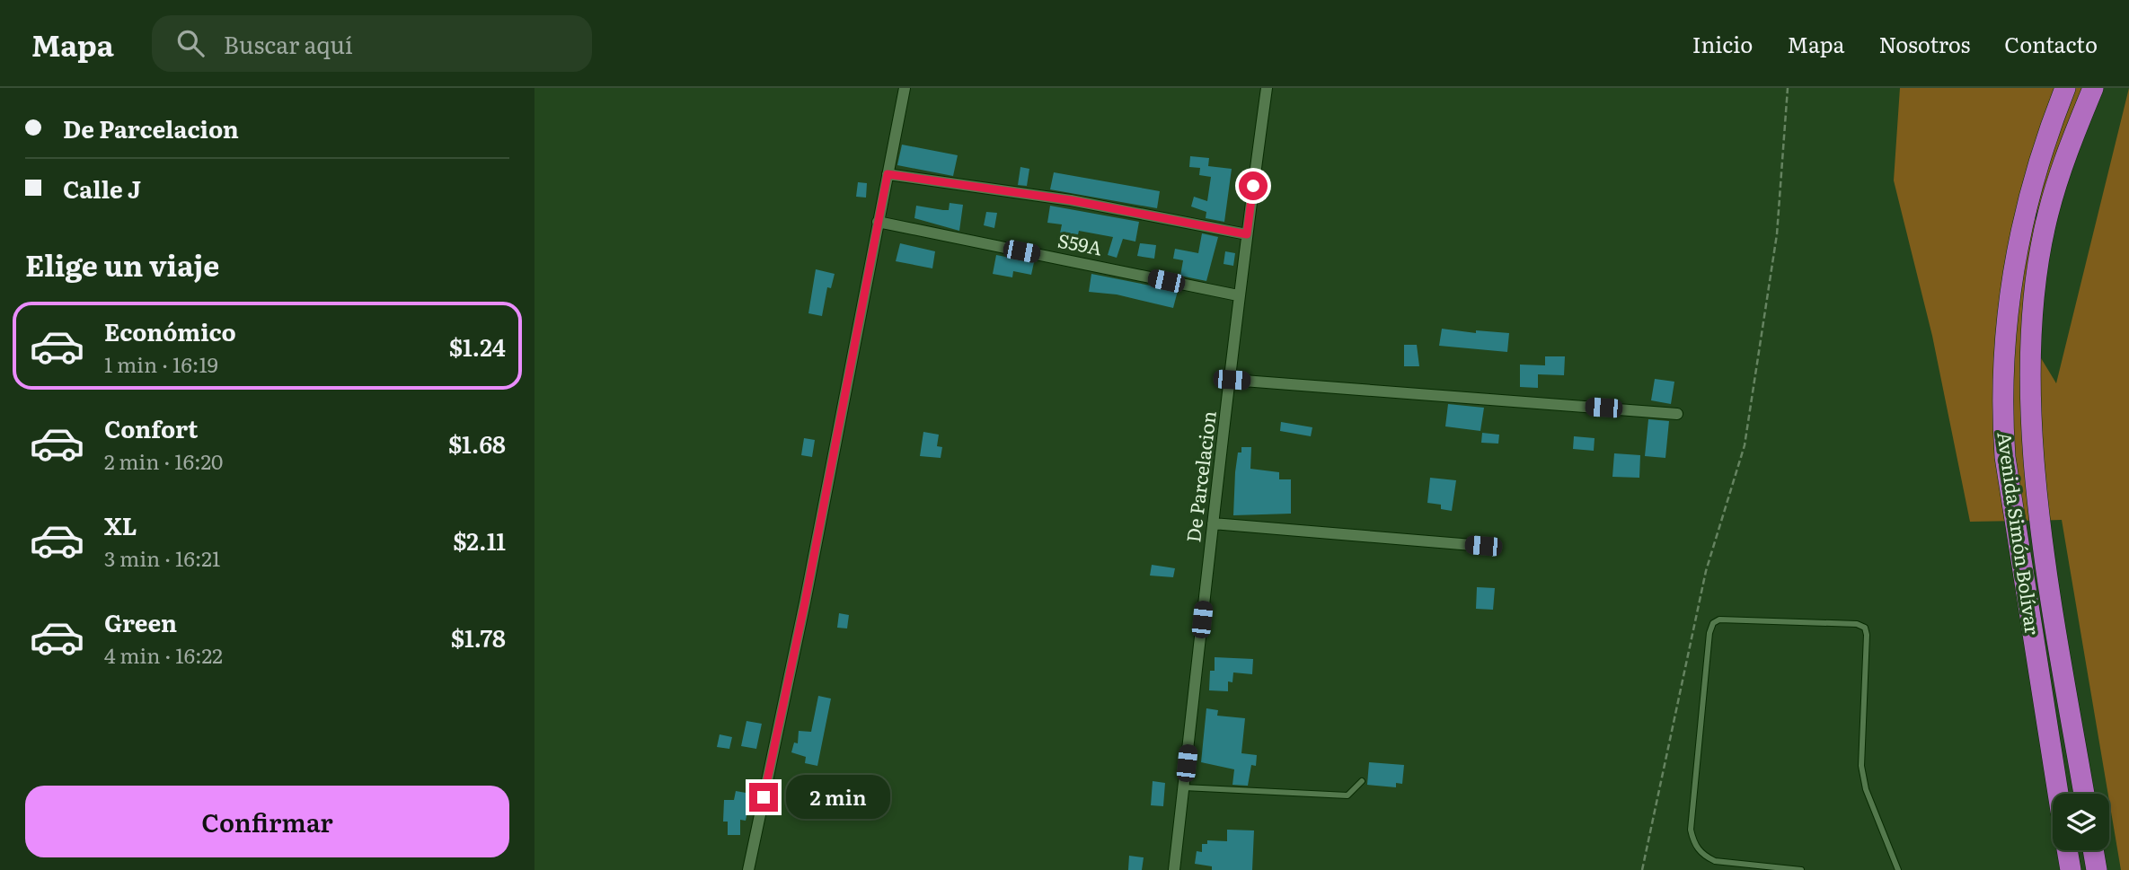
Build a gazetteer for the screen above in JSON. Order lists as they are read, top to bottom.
{
  "streets": {
    "highway": ["Avenida Simón Bolívar"],
    "street": ["S59A", "De Parcelacion"]
  },
  "crossings": [
    ["S59A", "De Parcelacion"]
  ],
  "page": {
    "header": "Mapa",
    "search": "Buscar aquí",
    "nav": [
      "Inicio",
      "Mapa",
      "Nosotros",
      "Contacto"
    ],
    "banner": ["De Parcelacion", "Calle J"],
    "heading": "Elige un viaje",
    "list": [
      {
        "name": "Económico",
        "note": "1 min · 16:19",
        "value": "$1.24"
      },
      {
        "name": "Confort",
        "note": "2 min · 16:20",
        "value": "$1.68"
      },
      {
        "name": "XL",
        "note": "3 min · 16:21",
        "value": "$2.11"
      },
      {
        "name": "Green",
        "note": "4 min · 16:22",
        "value": "$1.78"
      }
    ],
    "buttons": "Confirmar",
    "bubble": "2 min"
  }
}
